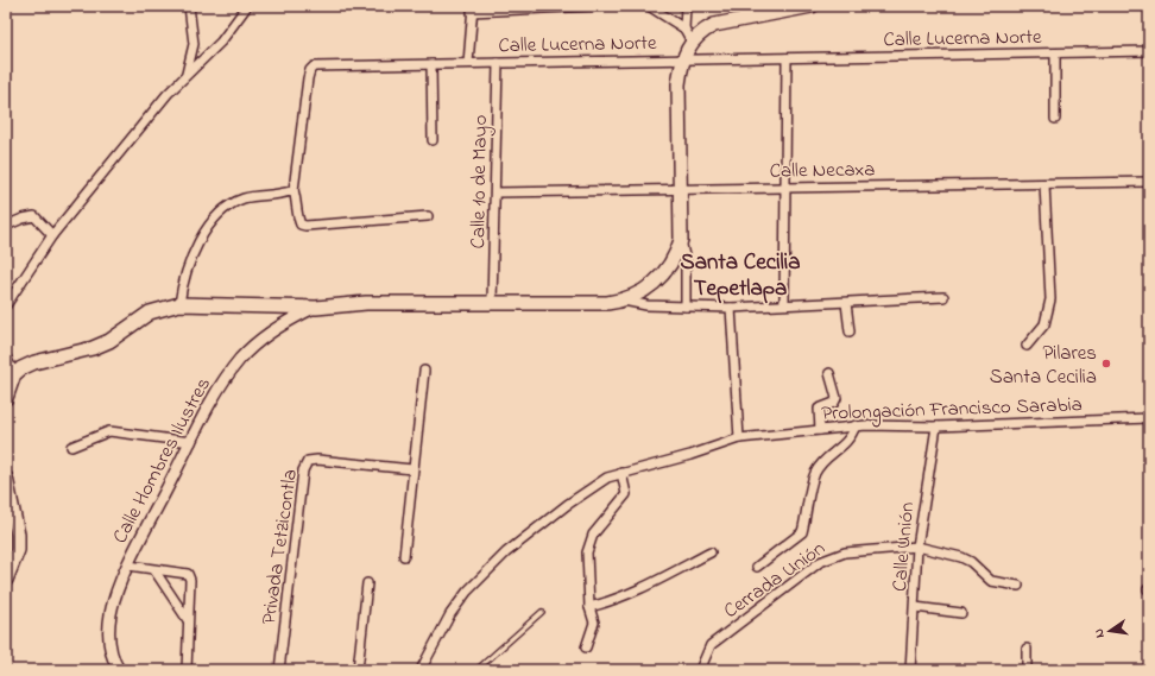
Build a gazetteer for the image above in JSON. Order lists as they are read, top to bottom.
{
  "streets": {
    "main road": ["Calle Hombres Ilustres"],
    "street": [
      "Calle Lucerna Norte",
      "Calle Necaxa",
      "Calle 10 de Mayo",
      "Prolongación Francisco Sarabia",
      "Privada Tetzicontla",
      "Calle Unión",
      "Cerrada Unión"
    ]
  },
  "crossings": [
    ["Calle Lucerna Norte", "Calle 10 de Mayo"],
    ["Calle Lucerna Norte", "Calle Hombres Ilustres"],
    ["Calle Necaxa", "Calle 10 de Mayo"],
    ["Calle Necaxa", "Calle Hombres Ilustres"],
    ["Calle 10 de Mayo", "Calle Hombres Ilustres"],
    ["Prolongación Francisco Sarabia", "Calle Unión"],
    ["Calle Unión", "Cerrada Unión"]
  ],
  "districts": ["Santa Cecilia Tepetlapa"],
  "places": ["Pilares Santa Cecilia"],
  "north": "left"
}
